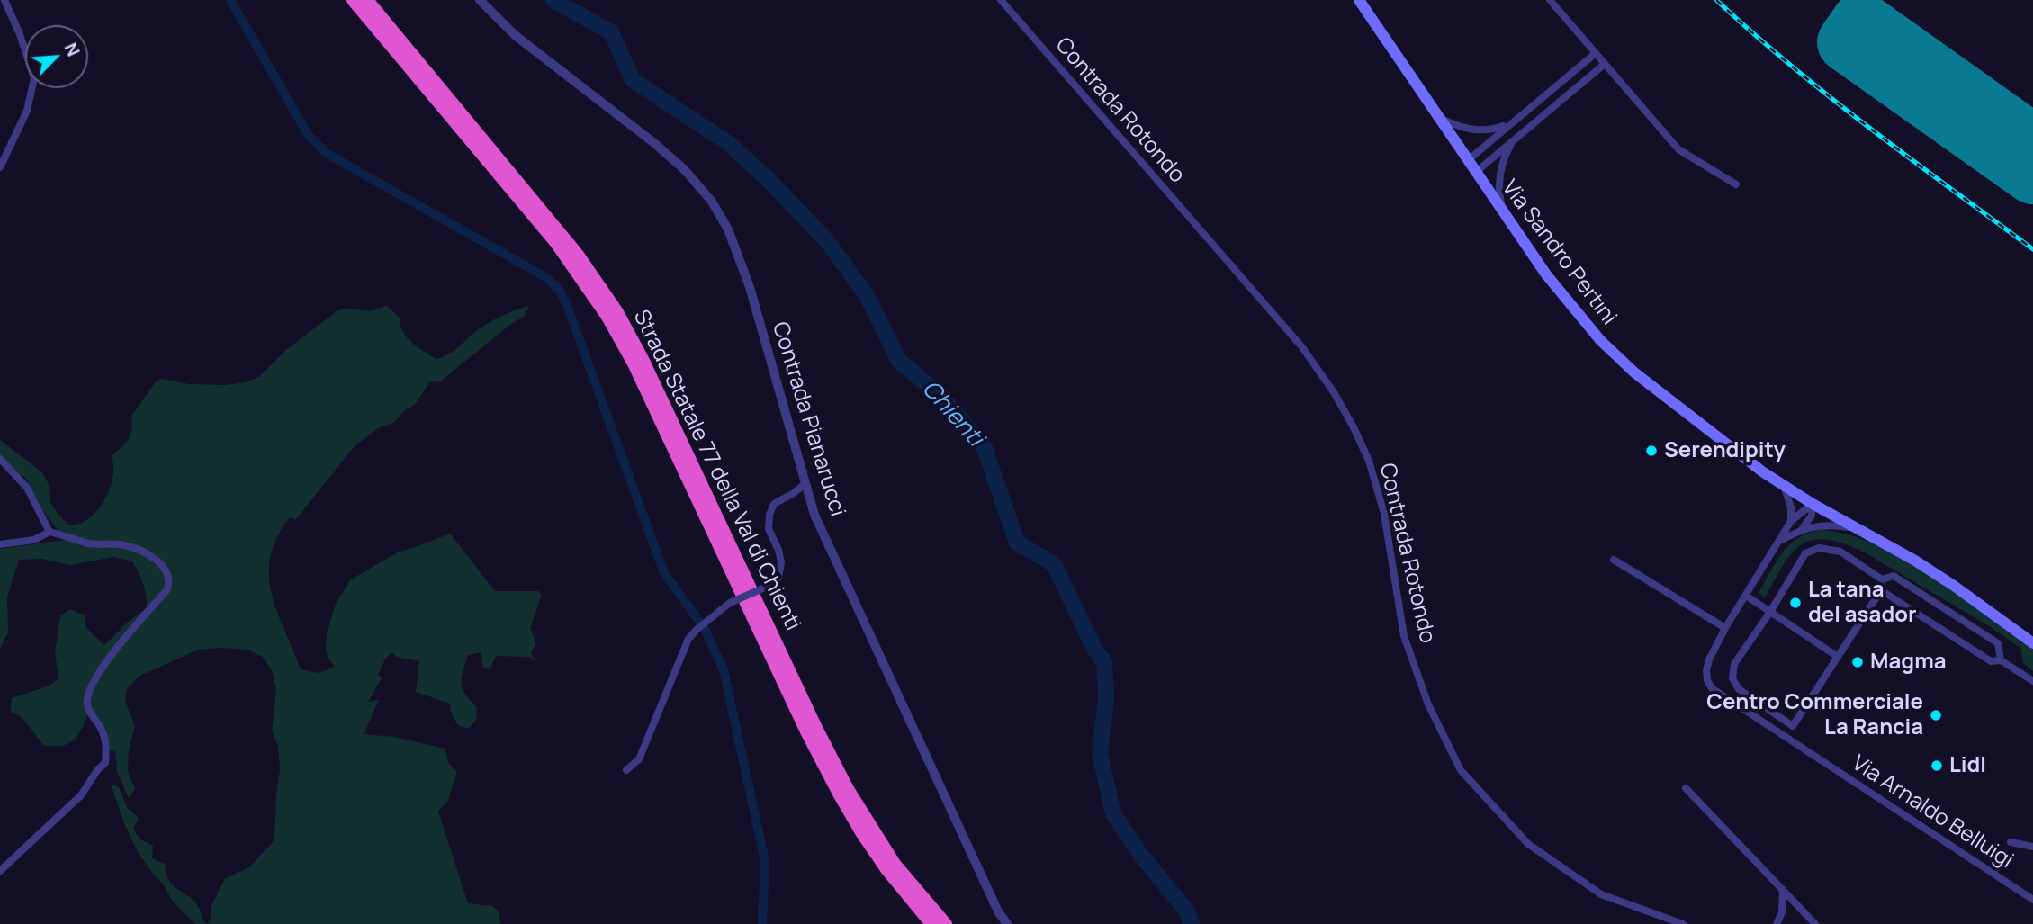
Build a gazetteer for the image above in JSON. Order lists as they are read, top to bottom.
{
  "streets": {
    "highway": ["Strada Statale 77 della Val di Chienti"],
    "main road": ["Via Sandro Pertini"],
    "street": ["Contrada Rotondo", "Contrada Pianarucci", "Via Arnaldo Belluigi"]
  },
  "crossings": [
    ["Via Sandro Pertini", "Via Arnaldo Belluigi"]
  ],
  "water": ["Chienti"],
  "places": [
    "Serendipity",
    "La tana del asador",
    "Magma",
    "Centro Commerciale La Rancia",
    "Lidl"
  ],
  "north": "top right"
}
